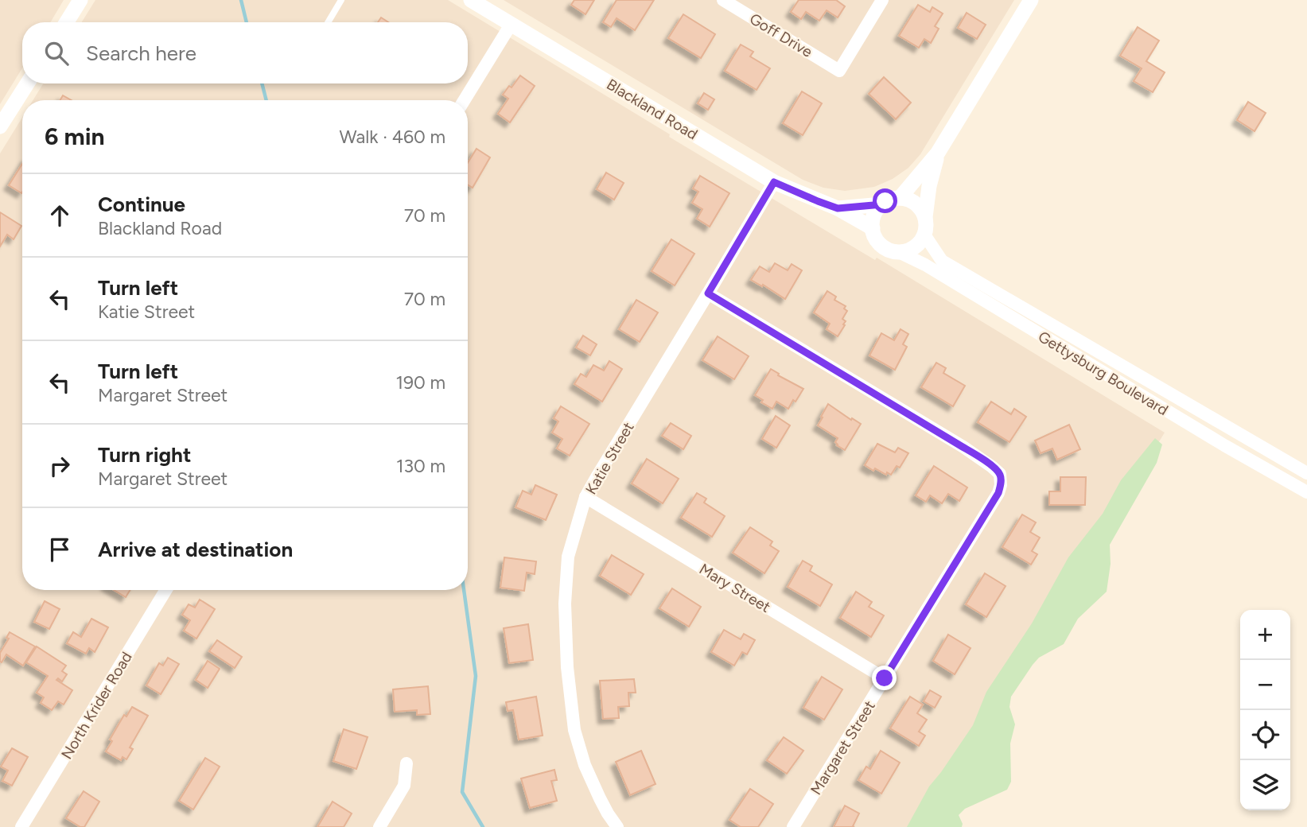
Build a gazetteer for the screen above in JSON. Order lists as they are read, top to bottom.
{
  "streets": {
    "street": [
      "Goff Drive",
      "Blackland Road",
      "Gettysburg Boulevard",
      "Katie Street",
      "Mary Street",
      "North Krider Road",
      "Margaret Street"
    ]
  },
  "crossings": [
    ["Blackland Road", "Gettysburg Boulevard"],
    ["Blackland Road", "Katie Street"],
    ["Katie Street", "Mary Street"],
    ["Katie Street", "Margaret Street"],
    ["Mary Street", "Margaret Street"]
  ],
  "page": {
    "search": "Search here",
    "heading": ["6 min", "Walk · 460 m"],
    "list": [
      ["Continue", "Blackland Road", "70 m"],
      ["Turn left", "Katie Street", "70 m"],
      ["Turn left", "Margaret Street", "190 m"],
      ["Turn right", "Margaret Street", "130 m"],
      "Arrive at destination"
    ],
    "map_buttons": ["+", "−"]
  }
}
